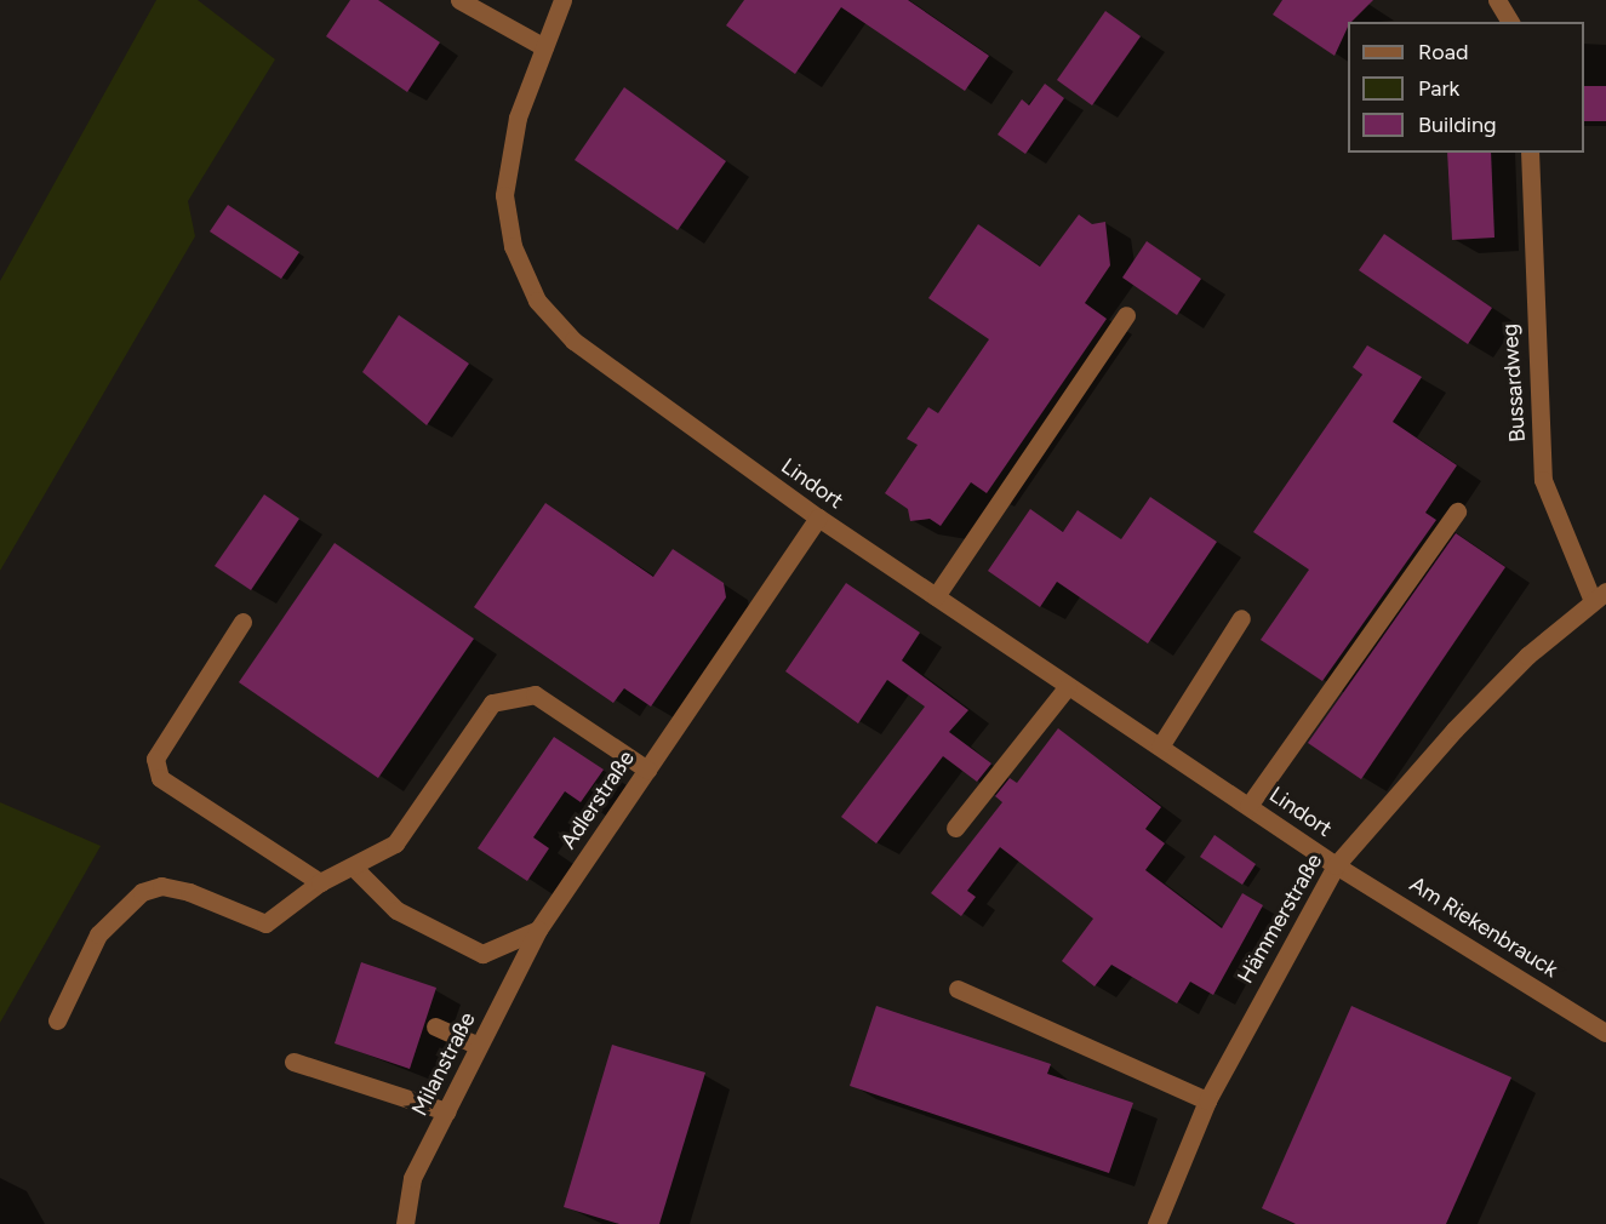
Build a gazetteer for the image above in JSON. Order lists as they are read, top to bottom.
{
  "streets": {
    "street": [
      "Bussardweg",
      "Lindort",
      "Adlerstraße",
      "Hämmerstraße",
      "Am Riekenbrauck",
      "Milanstraße"
    ]
  },
  "crossings": [
    ["Bussardweg", "Hämmerstraße"],
    ["Lindort", "Adlerstraße"],
    ["Lindort", "Hämmerstraße"],
    ["Lindort", "Am Riekenbrauck"],
    ["Adlerstraße", "Milanstraße"],
    ["Hämmerstraße", "Am Riekenbrauck"]
  ],
  "legend": ["Road", "Park", "Building"]
}
